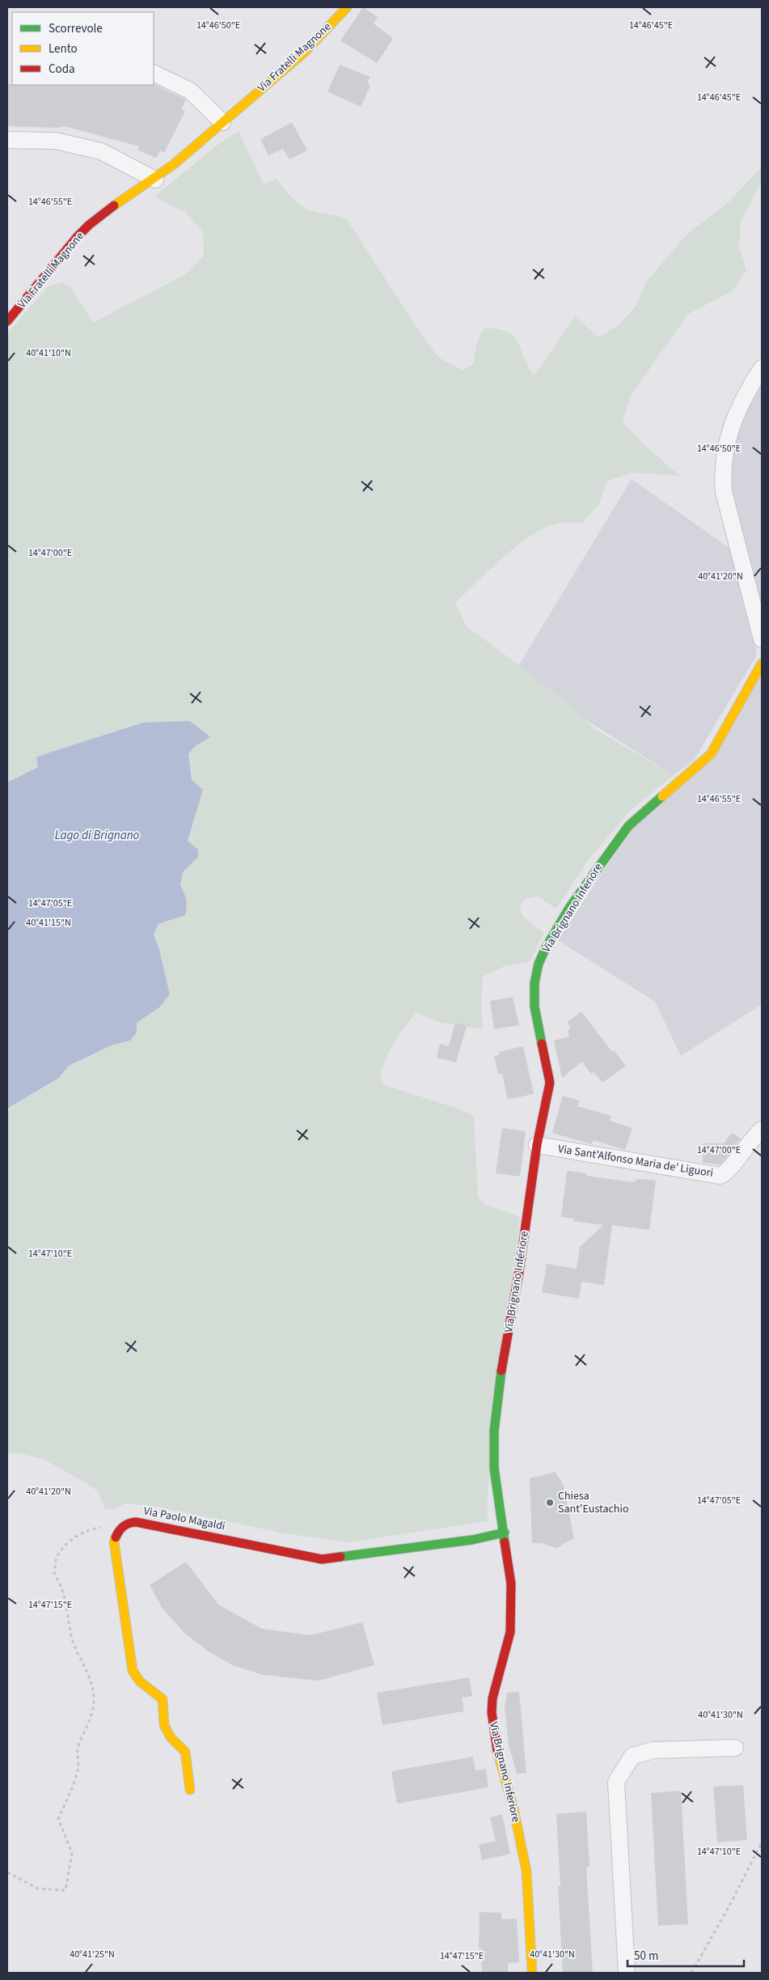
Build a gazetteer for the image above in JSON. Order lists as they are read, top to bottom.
{
  "streets": {
    "street": [
      "Via Fratelli Magnone",
      "Via Brignano Inferiore",
      "Via Sant'Alfonso Maria de' Liguori",
      "Via Paolo Magaldi"
    ]
  },
  "crossings": [
    ["Via Brignano Inferiore", "Via Sant'Alfonso Maria de' Liguori"],
    ["Via Brignano Inferiore", "Via Paolo Magaldi"]
  ],
  "water": ["Lago di Brignano"],
  "places": ["Chiesa Sant'Eustachio"],
  "legend": ["Scorrevole", "Lento", "Coda"],
  "scale_bar": "50 m",
  "coordinates": [
    "14°46'45\"E",
    "14°46'50\"E",
    "14°46'55\"E",
    "40°41'10\"N",
    "14°47'00\"E",
    "40°41'20\"N",
    "14°47'05\"E",
    "40°41'15\"N",
    "14°47'10\"E",
    "14°47'15\"E",
    "40°41'30\"N",
    "40°41'25\"N"
  ]
}
